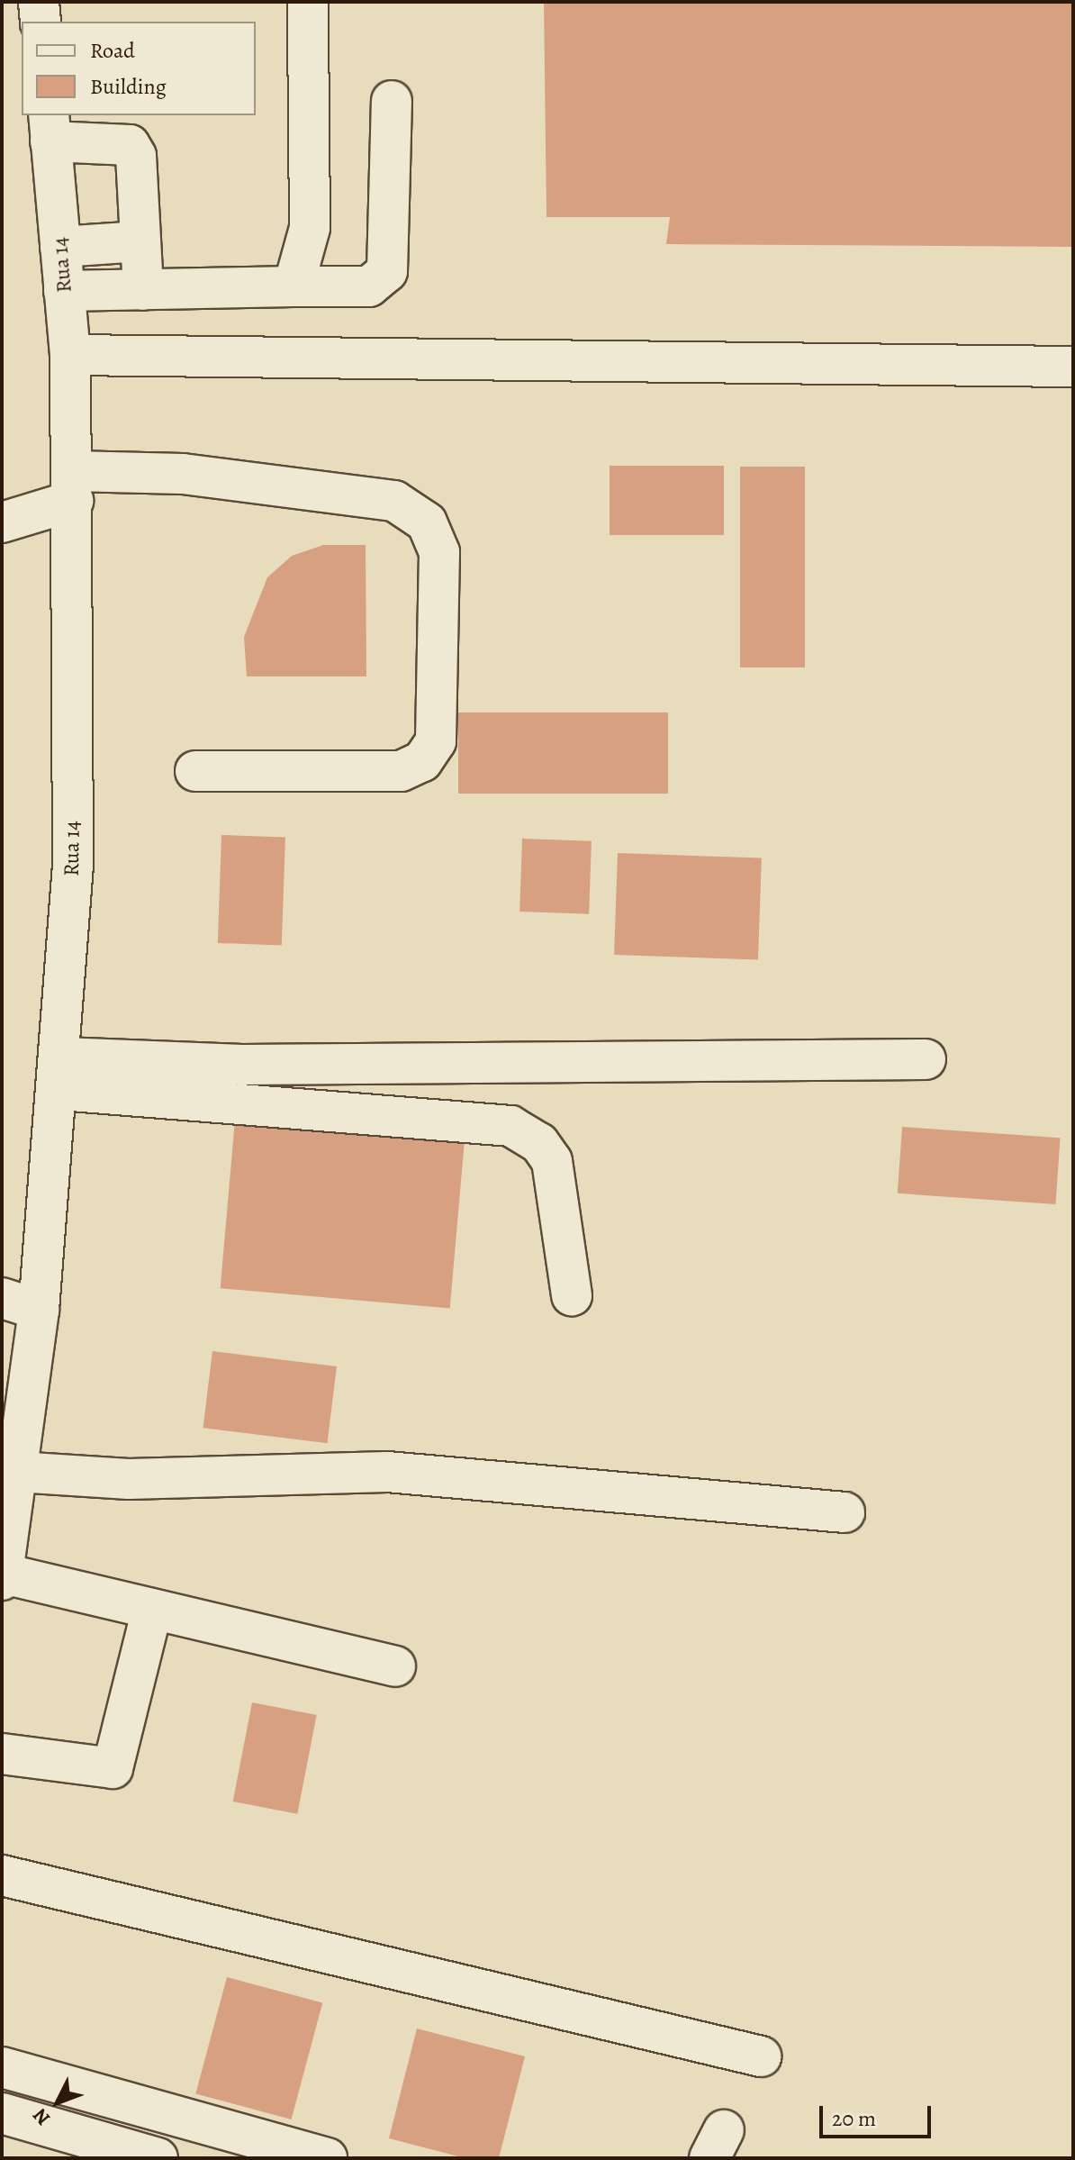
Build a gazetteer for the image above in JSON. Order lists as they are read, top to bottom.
{
  "streets": {
    "street": ["Rua 14"]
  },
  "legend": ["Road", "Building"],
  "scale_bar": "20 m",
  "north": "bottom left"
}
